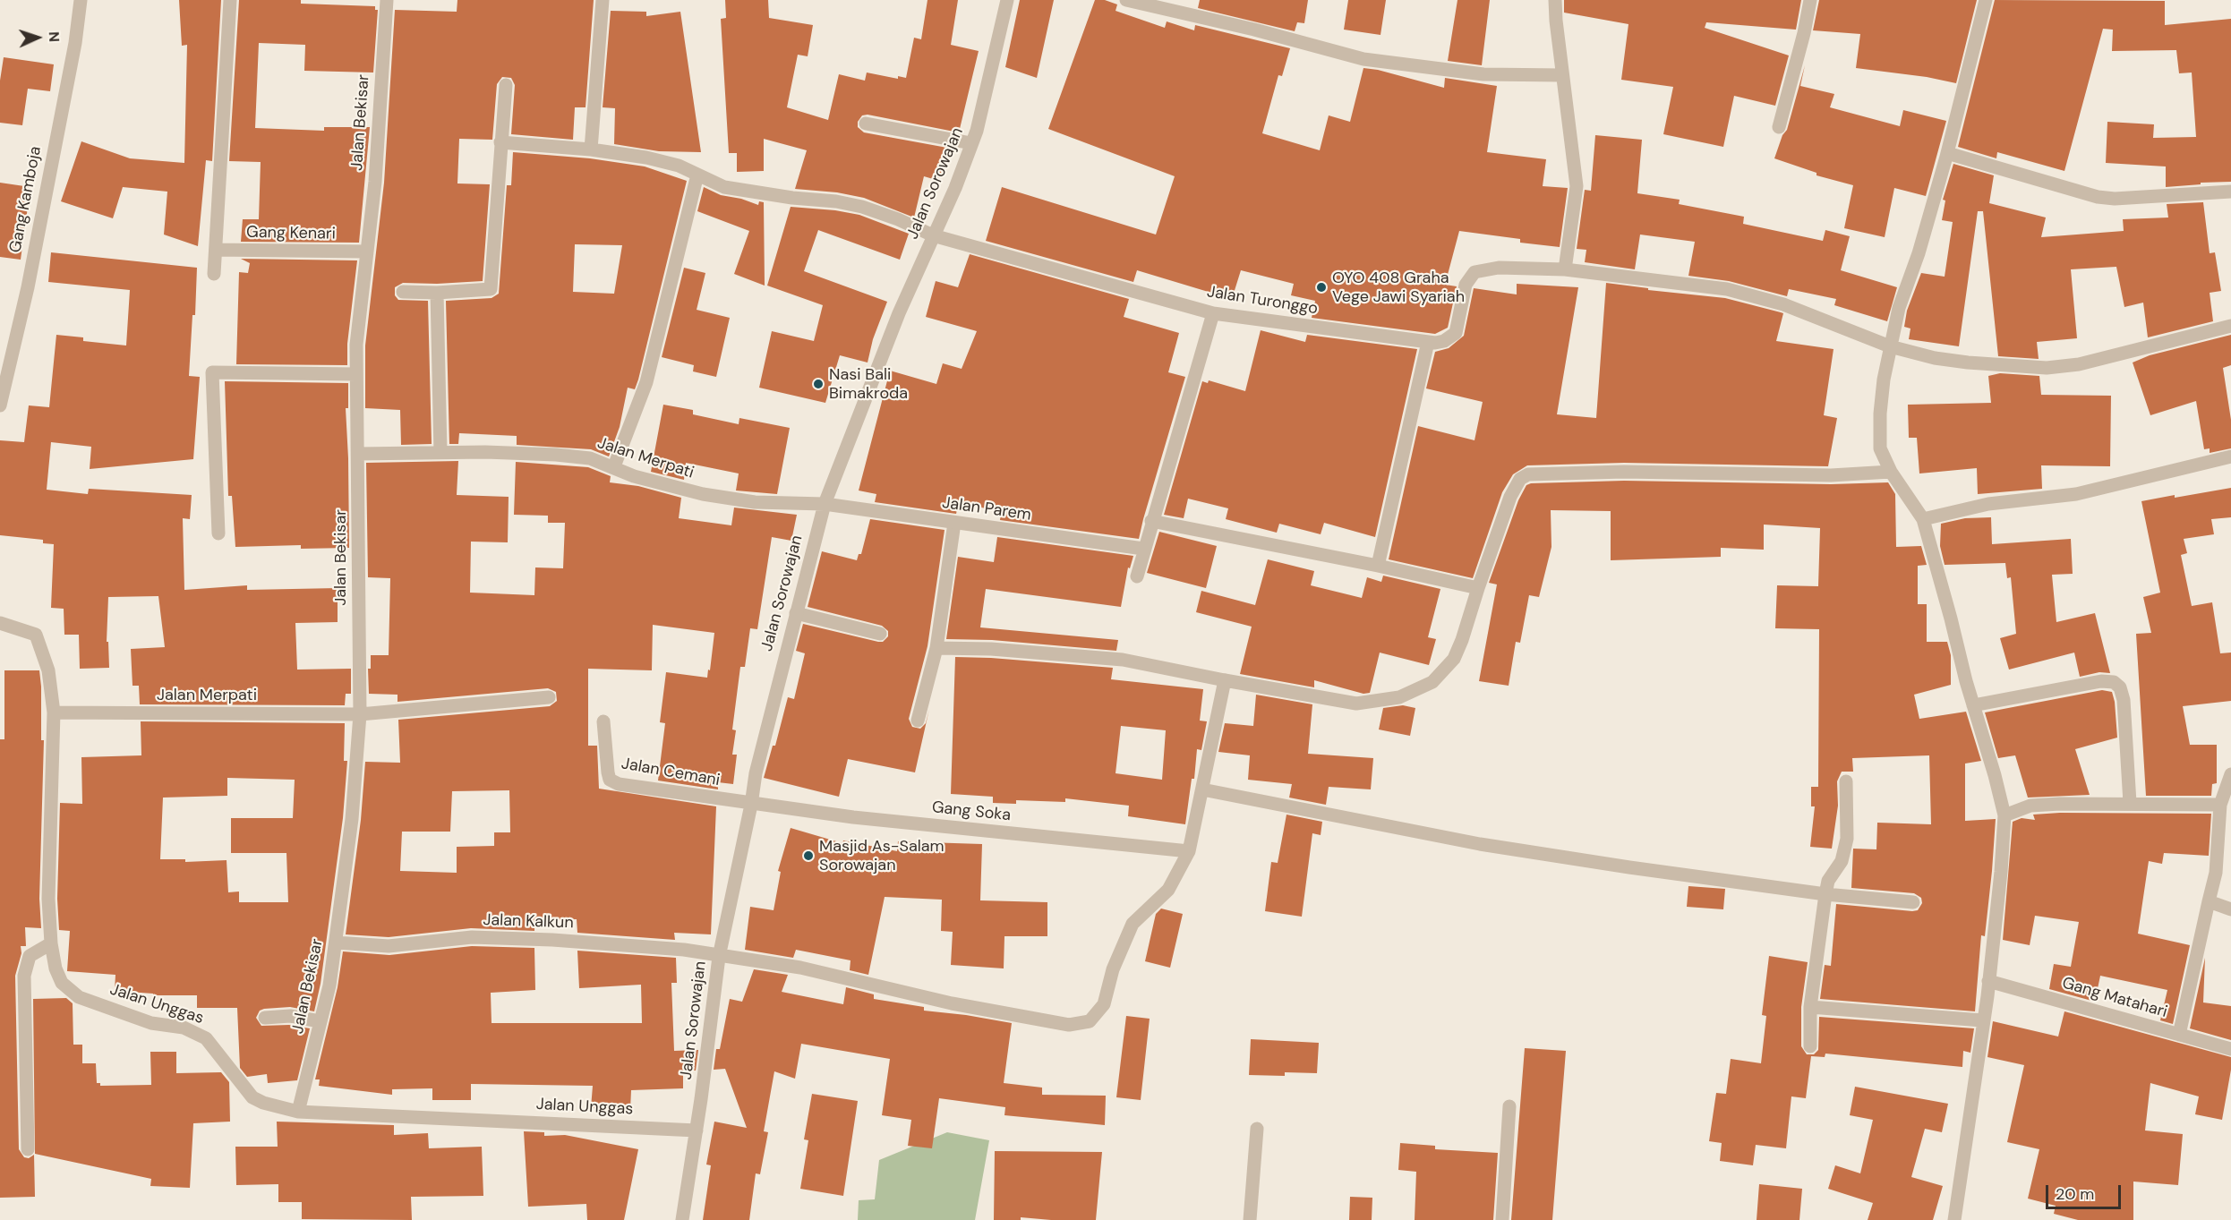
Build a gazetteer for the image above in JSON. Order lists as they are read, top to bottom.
{
  "streets": {
    "street": [
      "Jalan Bekisar",
      "Jalan Sorowajan",
      "Gang Kamboja",
      "Gang Kenari",
      "Jalan Turonggo",
      "Jalan Merpati",
      "Jalan Parem",
      "Jalan Cemani",
      "Gang Soka",
      "Jalan Kalkun",
      "Gang Matahari",
      "Jalan Unggas"
    ]
  },
  "crossings": [
    ["Jalan Bekisar", "Gang Kenari"],
    ["Jalan Bekisar", "Jalan Merpati"],
    ["Jalan Bekisar", "Jalan Kalkun"],
    ["Jalan Bekisar", "Jalan Unggas"],
    ["Jalan Sorowajan", "Jalan Turonggo"],
    ["Jalan Sorowajan", "Jalan Merpati"],
    ["Jalan Sorowajan", "Jalan Parem"],
    ["Jalan Sorowajan", "Jalan Cemani"],
    ["Jalan Sorowajan", "Gang Soka"],
    ["Jalan Sorowajan", "Jalan Kalkun"],
    ["Jalan Sorowajan", "Jalan Unggas"],
    ["Jalan Merpati", "Jalan Parem"],
    ["Jalan Merpati", "Jalan Unggas"],
    ["Jalan Cemani", "Gang Soka"],
    ["Gang Soka", "Jalan Kalkun"]
  ],
  "places": ["OYO 408 Graha Vege Jawi Syariah", "Nasi Bali Bimakroda", "Masjid As-Salam Sorowajan"],
  "scale_bar": "20 m",
  "north": "right"
}
